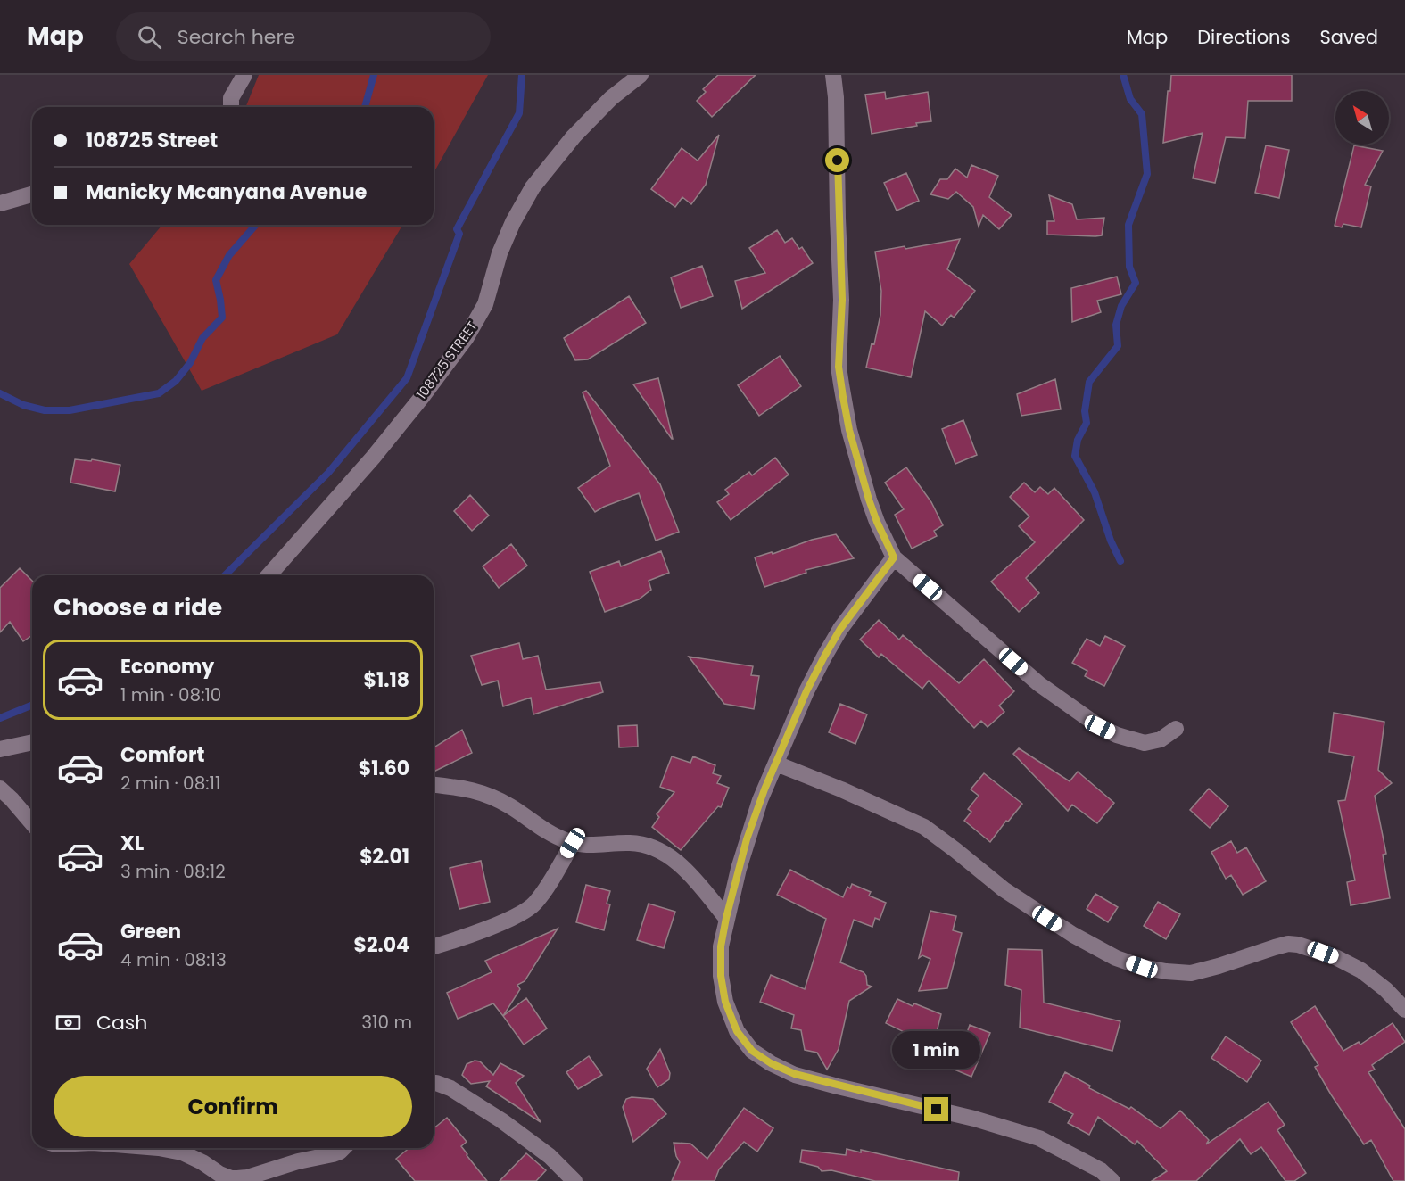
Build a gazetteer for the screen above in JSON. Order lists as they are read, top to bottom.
{
  "streets": {
    "street": ["108725 STREET"]
  },
  "north": "top left",
  "page": {
    "header": "Map",
    "search": "Search here",
    "nav": ["Map", "Directions", "Saved"],
    "banner": ["108725 Street", "Manicky Mcanyana Avenue"],
    "heading": "Choose a ride",
    "list": [
      {
        "name": "Economy",
        "note": "1 min · 08:10",
        "value": "$1.18"
      },
      {
        "name": "Comfort",
        "note": "2 min · 08:11",
        "value": "$1.60"
      },
      {
        "name": "XL",
        "note": "3 min · 08:12",
        "value": "$2.01"
      },
      {
        "name": "Green",
        "note": "4 min · 08:13",
        "value": "$2.04"
      }
    ],
    "pay": ["Cash", "310 m"],
    "bubble": "1 min",
    "buttons": "Confirm"
  }
}
